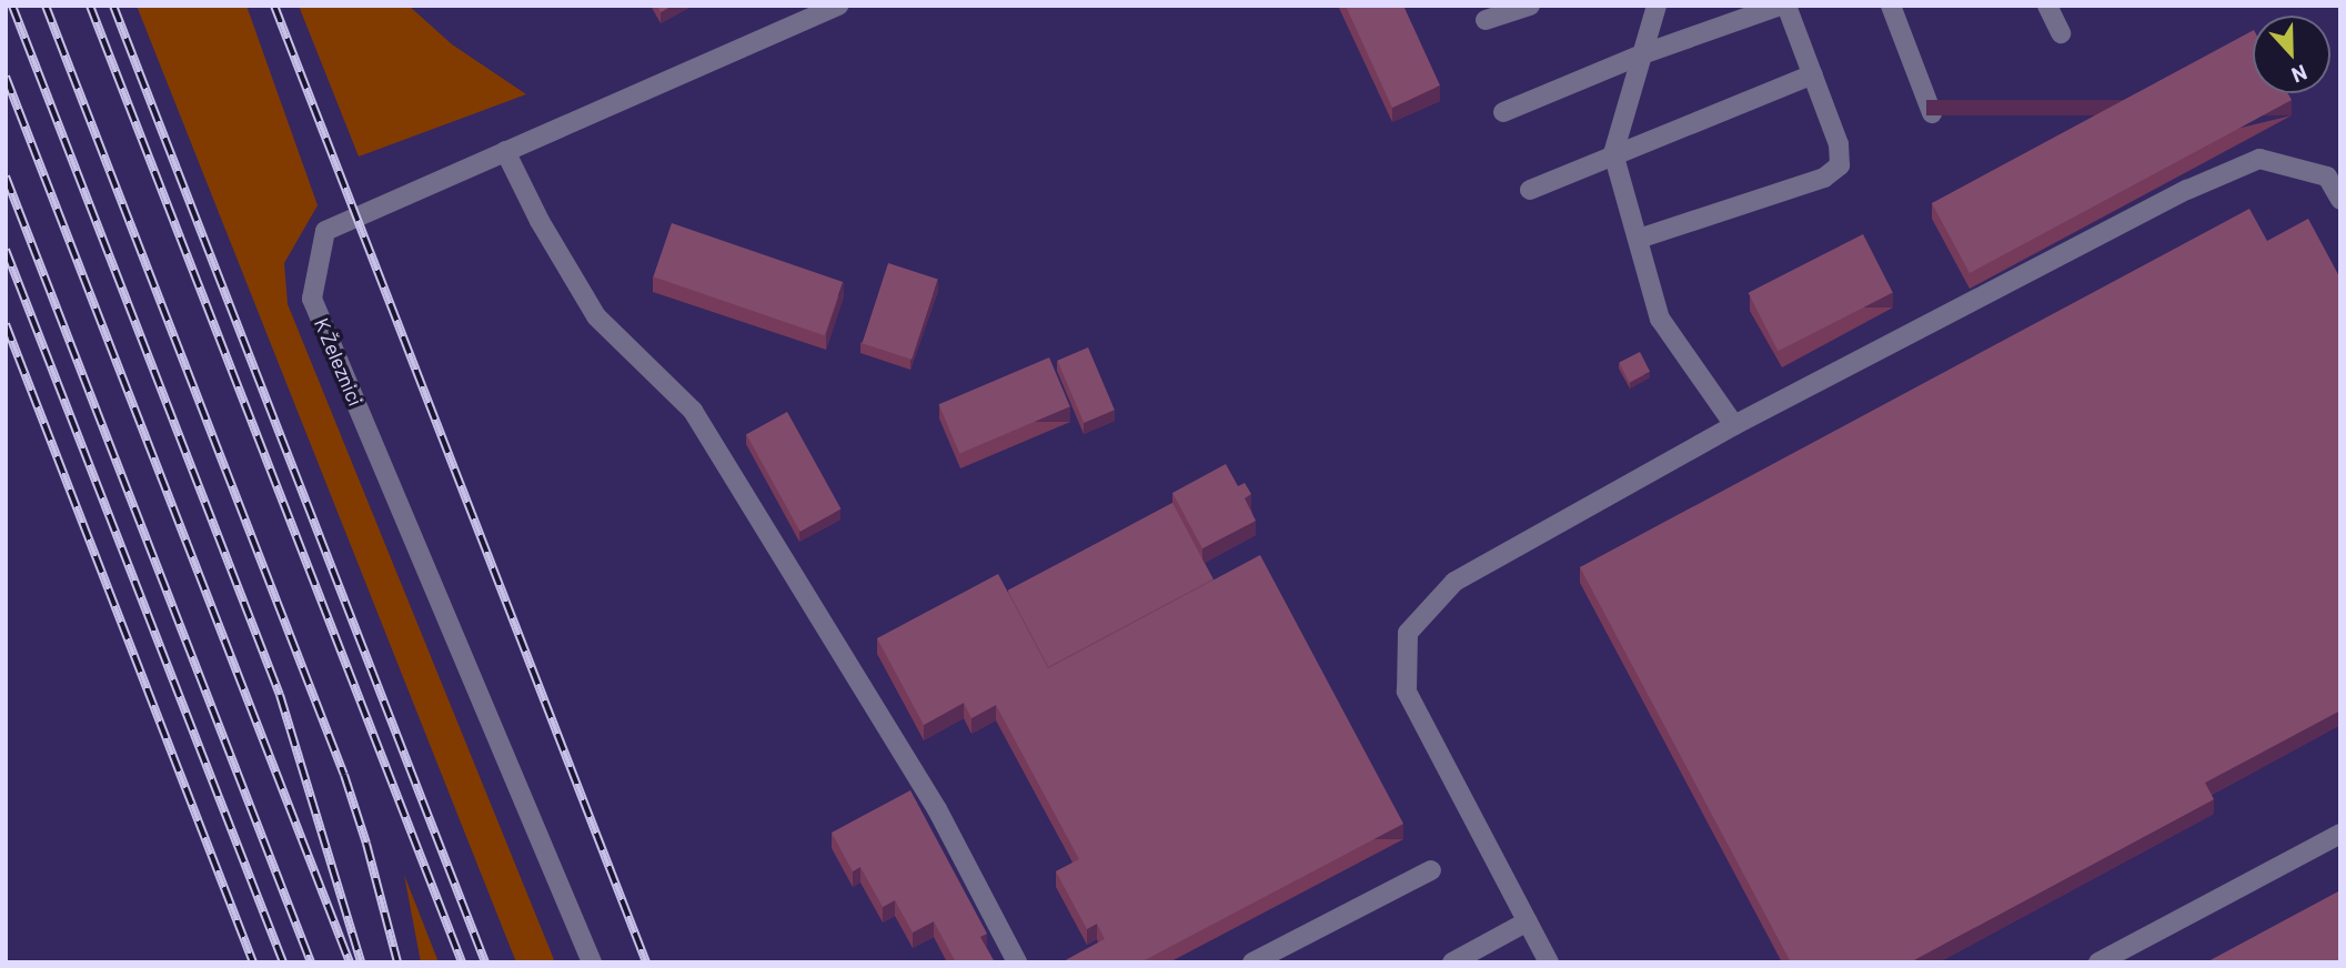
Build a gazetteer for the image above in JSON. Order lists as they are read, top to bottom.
{
  "streets": {
    "street": ["K Železnici"]
  },
  "north": "bottom"
}
